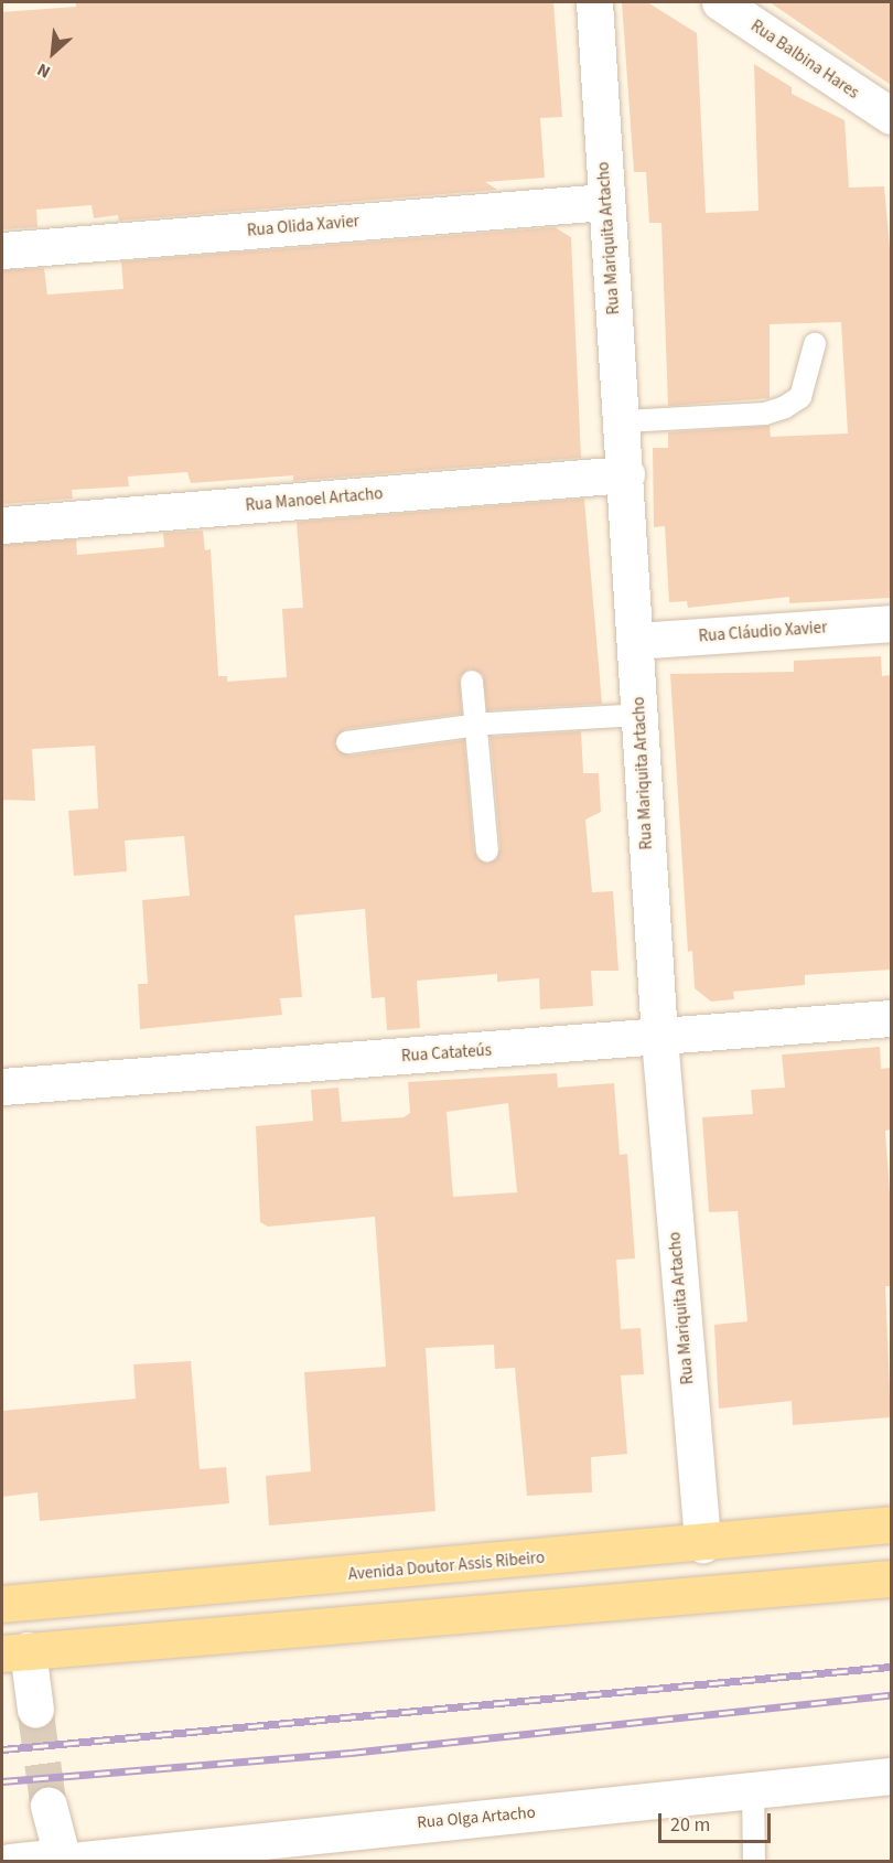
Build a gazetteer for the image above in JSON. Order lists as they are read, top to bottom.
{
  "streets": {
    "main road": ["Avenida Doutor Assis Ribeiro"],
    "street": [
      "Rua Balbina Hares",
      "Rua Olida Xavier",
      "Rua Mariquita Artacho",
      "Rua Manoel Artacho",
      "Rua Cláudio Xavier",
      "Rua Catateús",
      "Rua Olga Artacho"
    ]
  },
  "crossings": [
    ["Rua Olida Xavier", "Rua Mariquita Artacho"],
    ["Rua Mariquita Artacho", "Rua Manoel Artacho"],
    ["Rua Mariquita Artacho", "Rua Cláudio Xavier"],
    ["Rua Mariquita Artacho", "Rua Catateús"],
    ["Rua Mariquita Artacho", "Avenida Doutor Assis Ribeiro"]
  ],
  "scale_bar": "20 m",
  "north": "bottom left"
}
